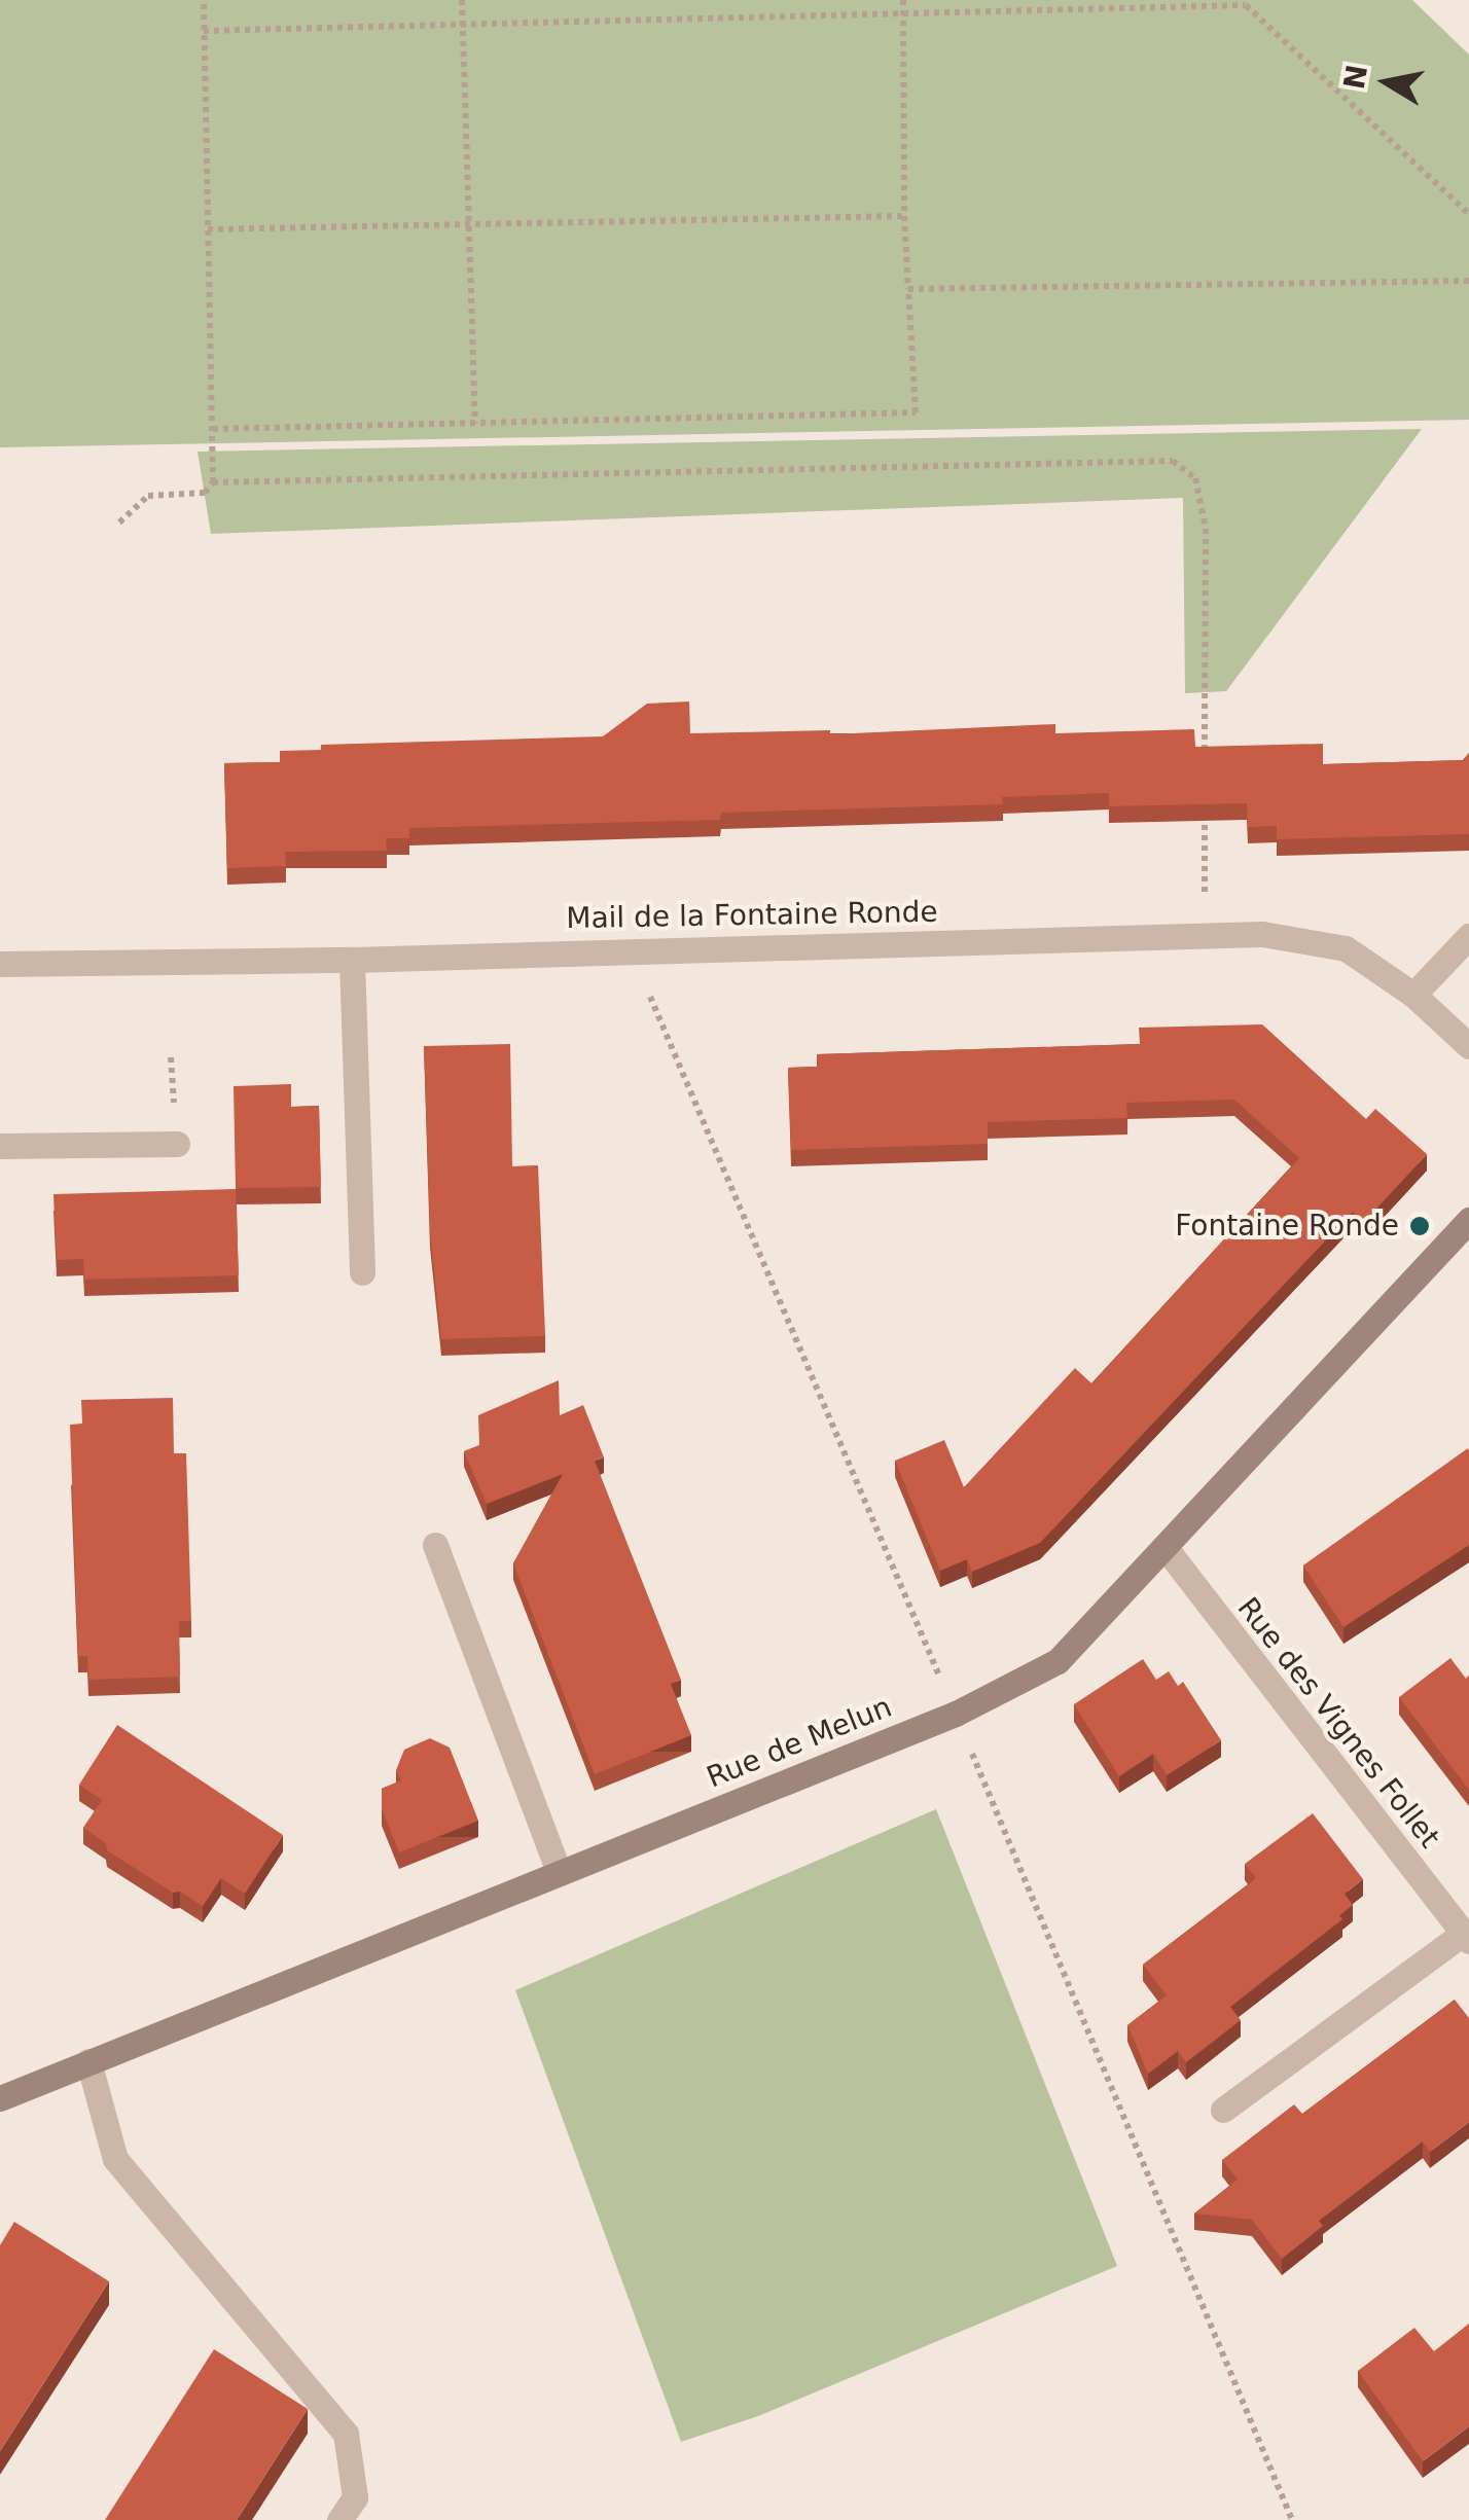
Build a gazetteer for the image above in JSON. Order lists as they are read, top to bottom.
{
  "streets": {
    "street": ["Mail de la Fontaine Ronde", "Rue des Vignes Follet", "Rue de Melun"]
  },
  "crossings": [
    ["Rue des Vignes Follet", "Rue de Melun"]
  ],
  "places": ["Fontaine Ronde"],
  "north": "left"
}
